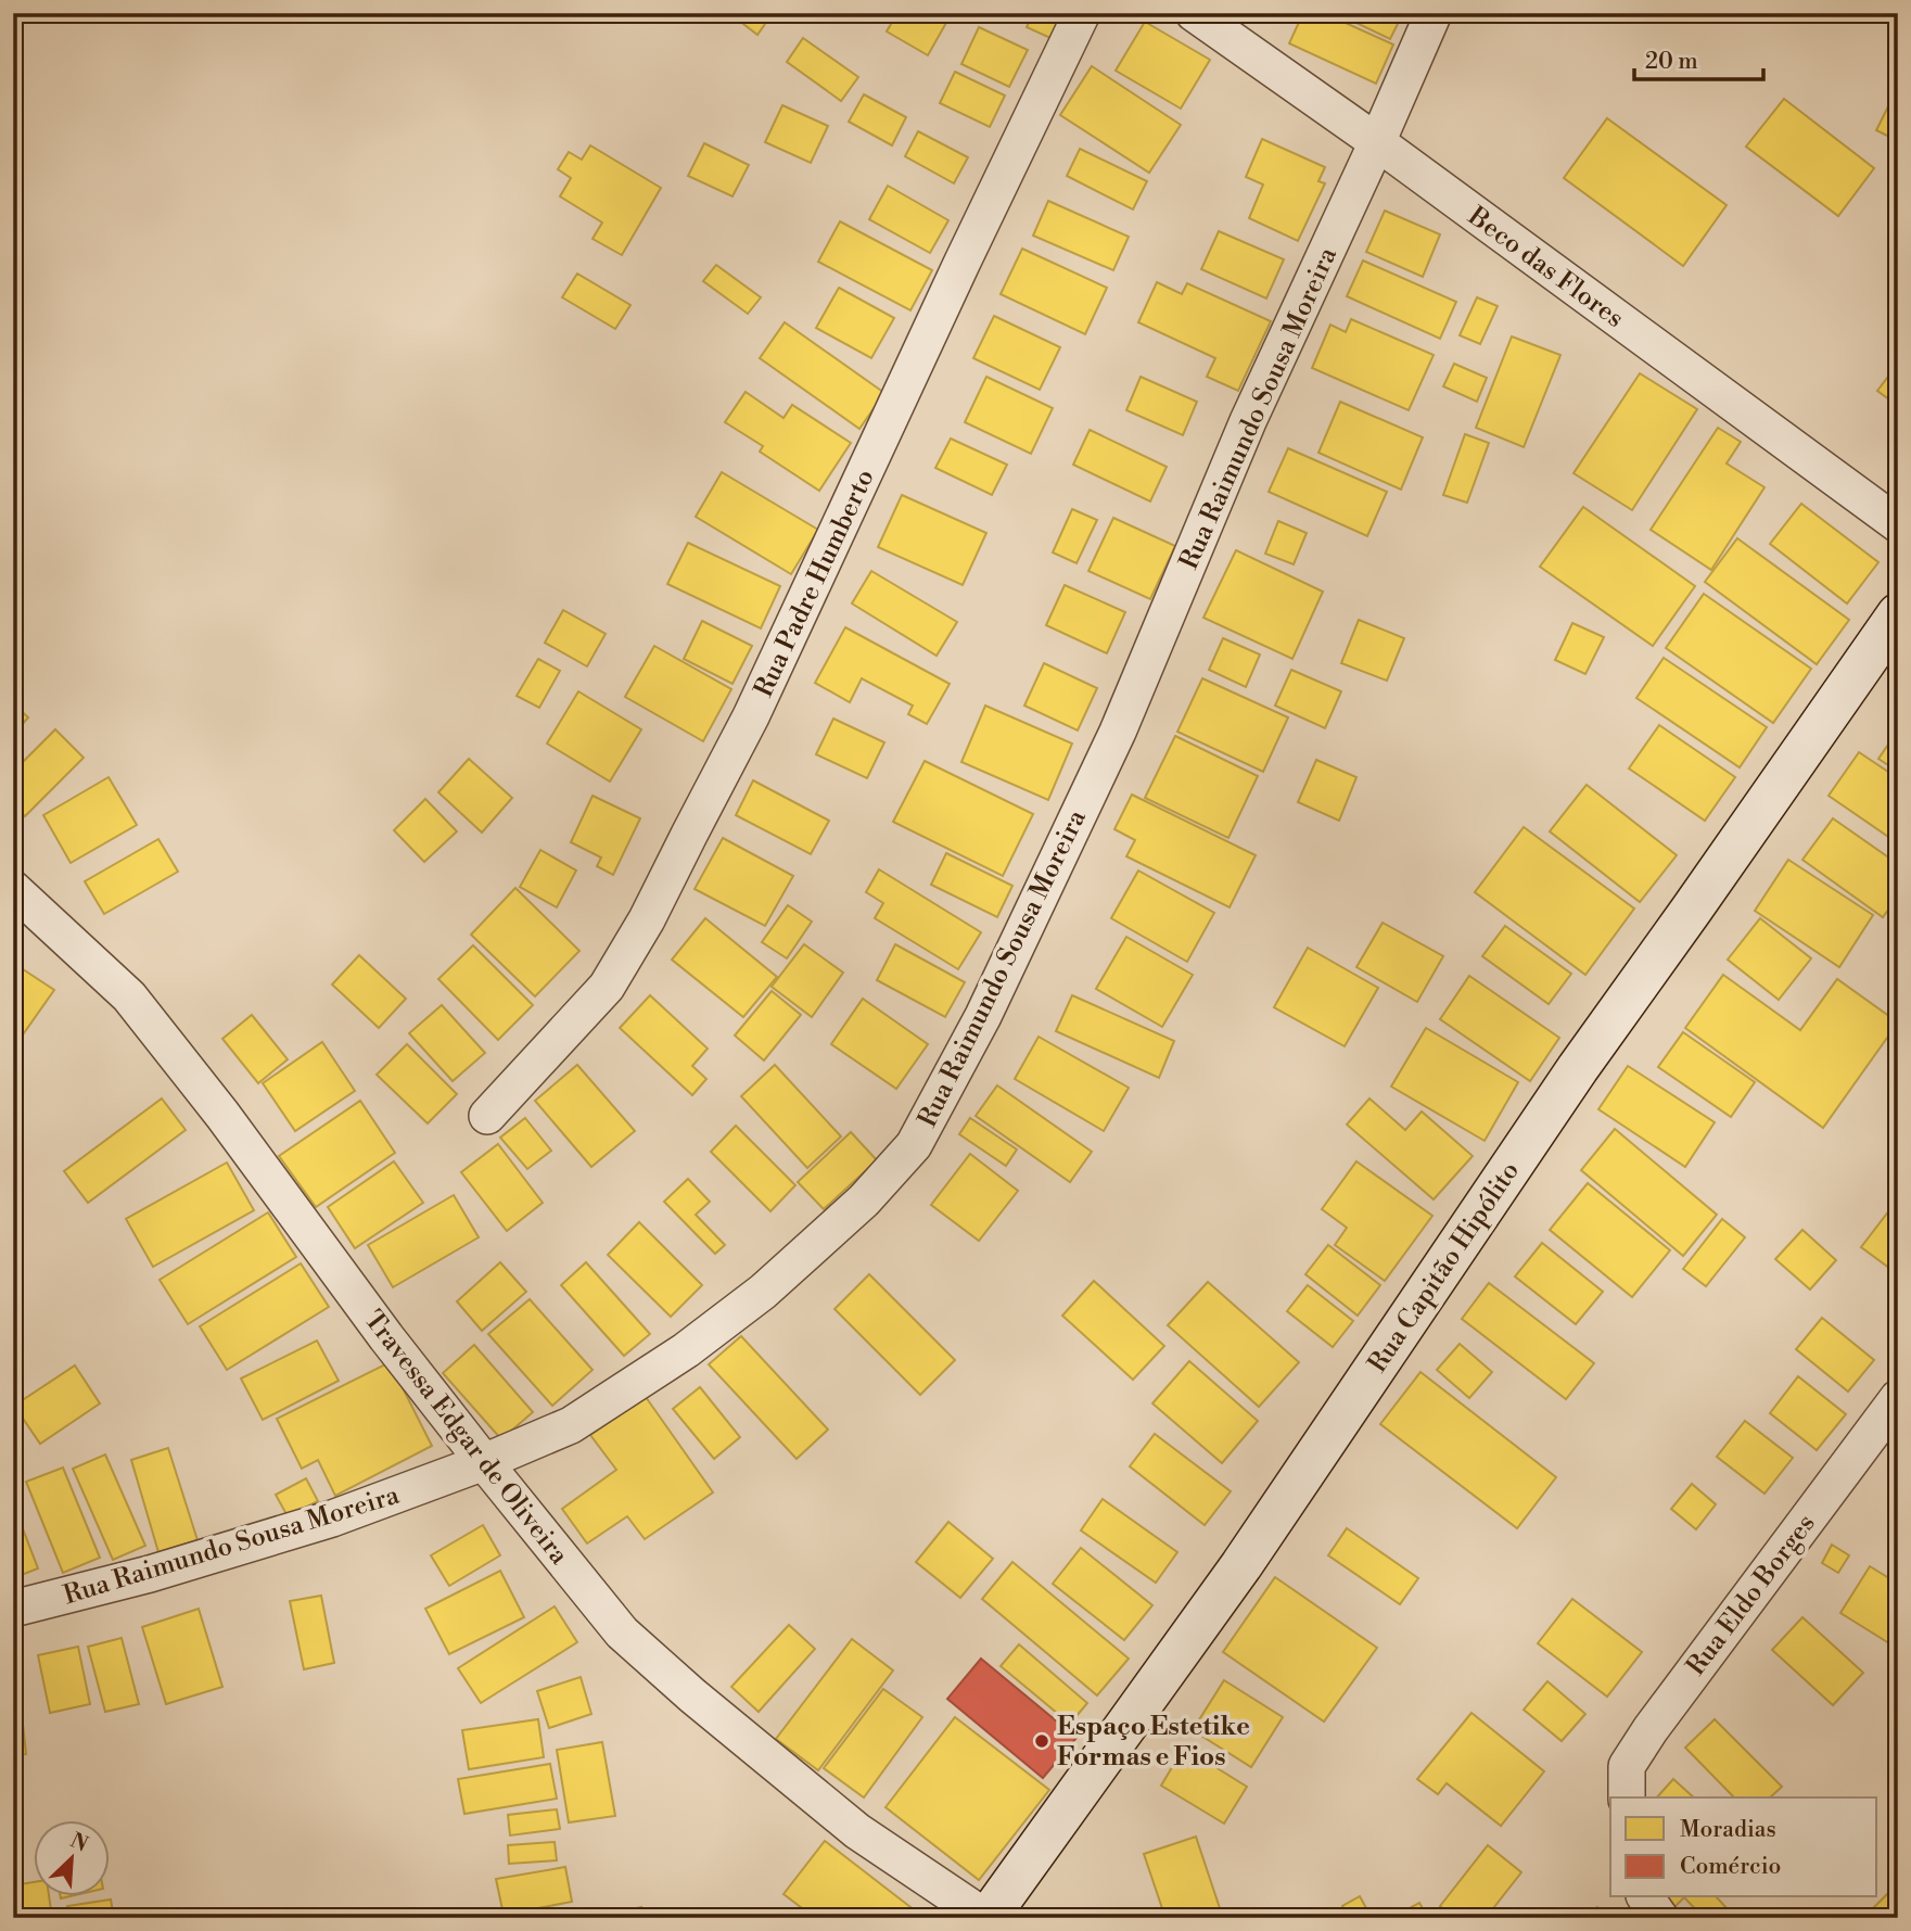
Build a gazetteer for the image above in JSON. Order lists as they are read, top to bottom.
{
  "streets": {
    "main road": ["Rua Capitão Hipólito"],
    "street": [
      "Beco das Flores",
      "Rua Raimundo Sousa Moreira",
      "Rua Padre Humberto",
      "Travessa Edgar de Oliveira",
      "Rua Eldo Borges"
    ]
  },
  "crossings": [
    ["Beco das Flores", "Rua Raimundo Sousa Moreira"],
    ["Rua Raimundo Sousa Moreira", "Travessa Edgar de Oliveira"],
    ["Rua Capitão Hipólito", "Travessa Edgar de Oliveira"]
  ],
  "places": ["Espaço Estetike Formas e Fios"],
  "legend": ["Moradias", "Comércio"],
  "scale_bar": "20 m",
  "north": "top right"
}
